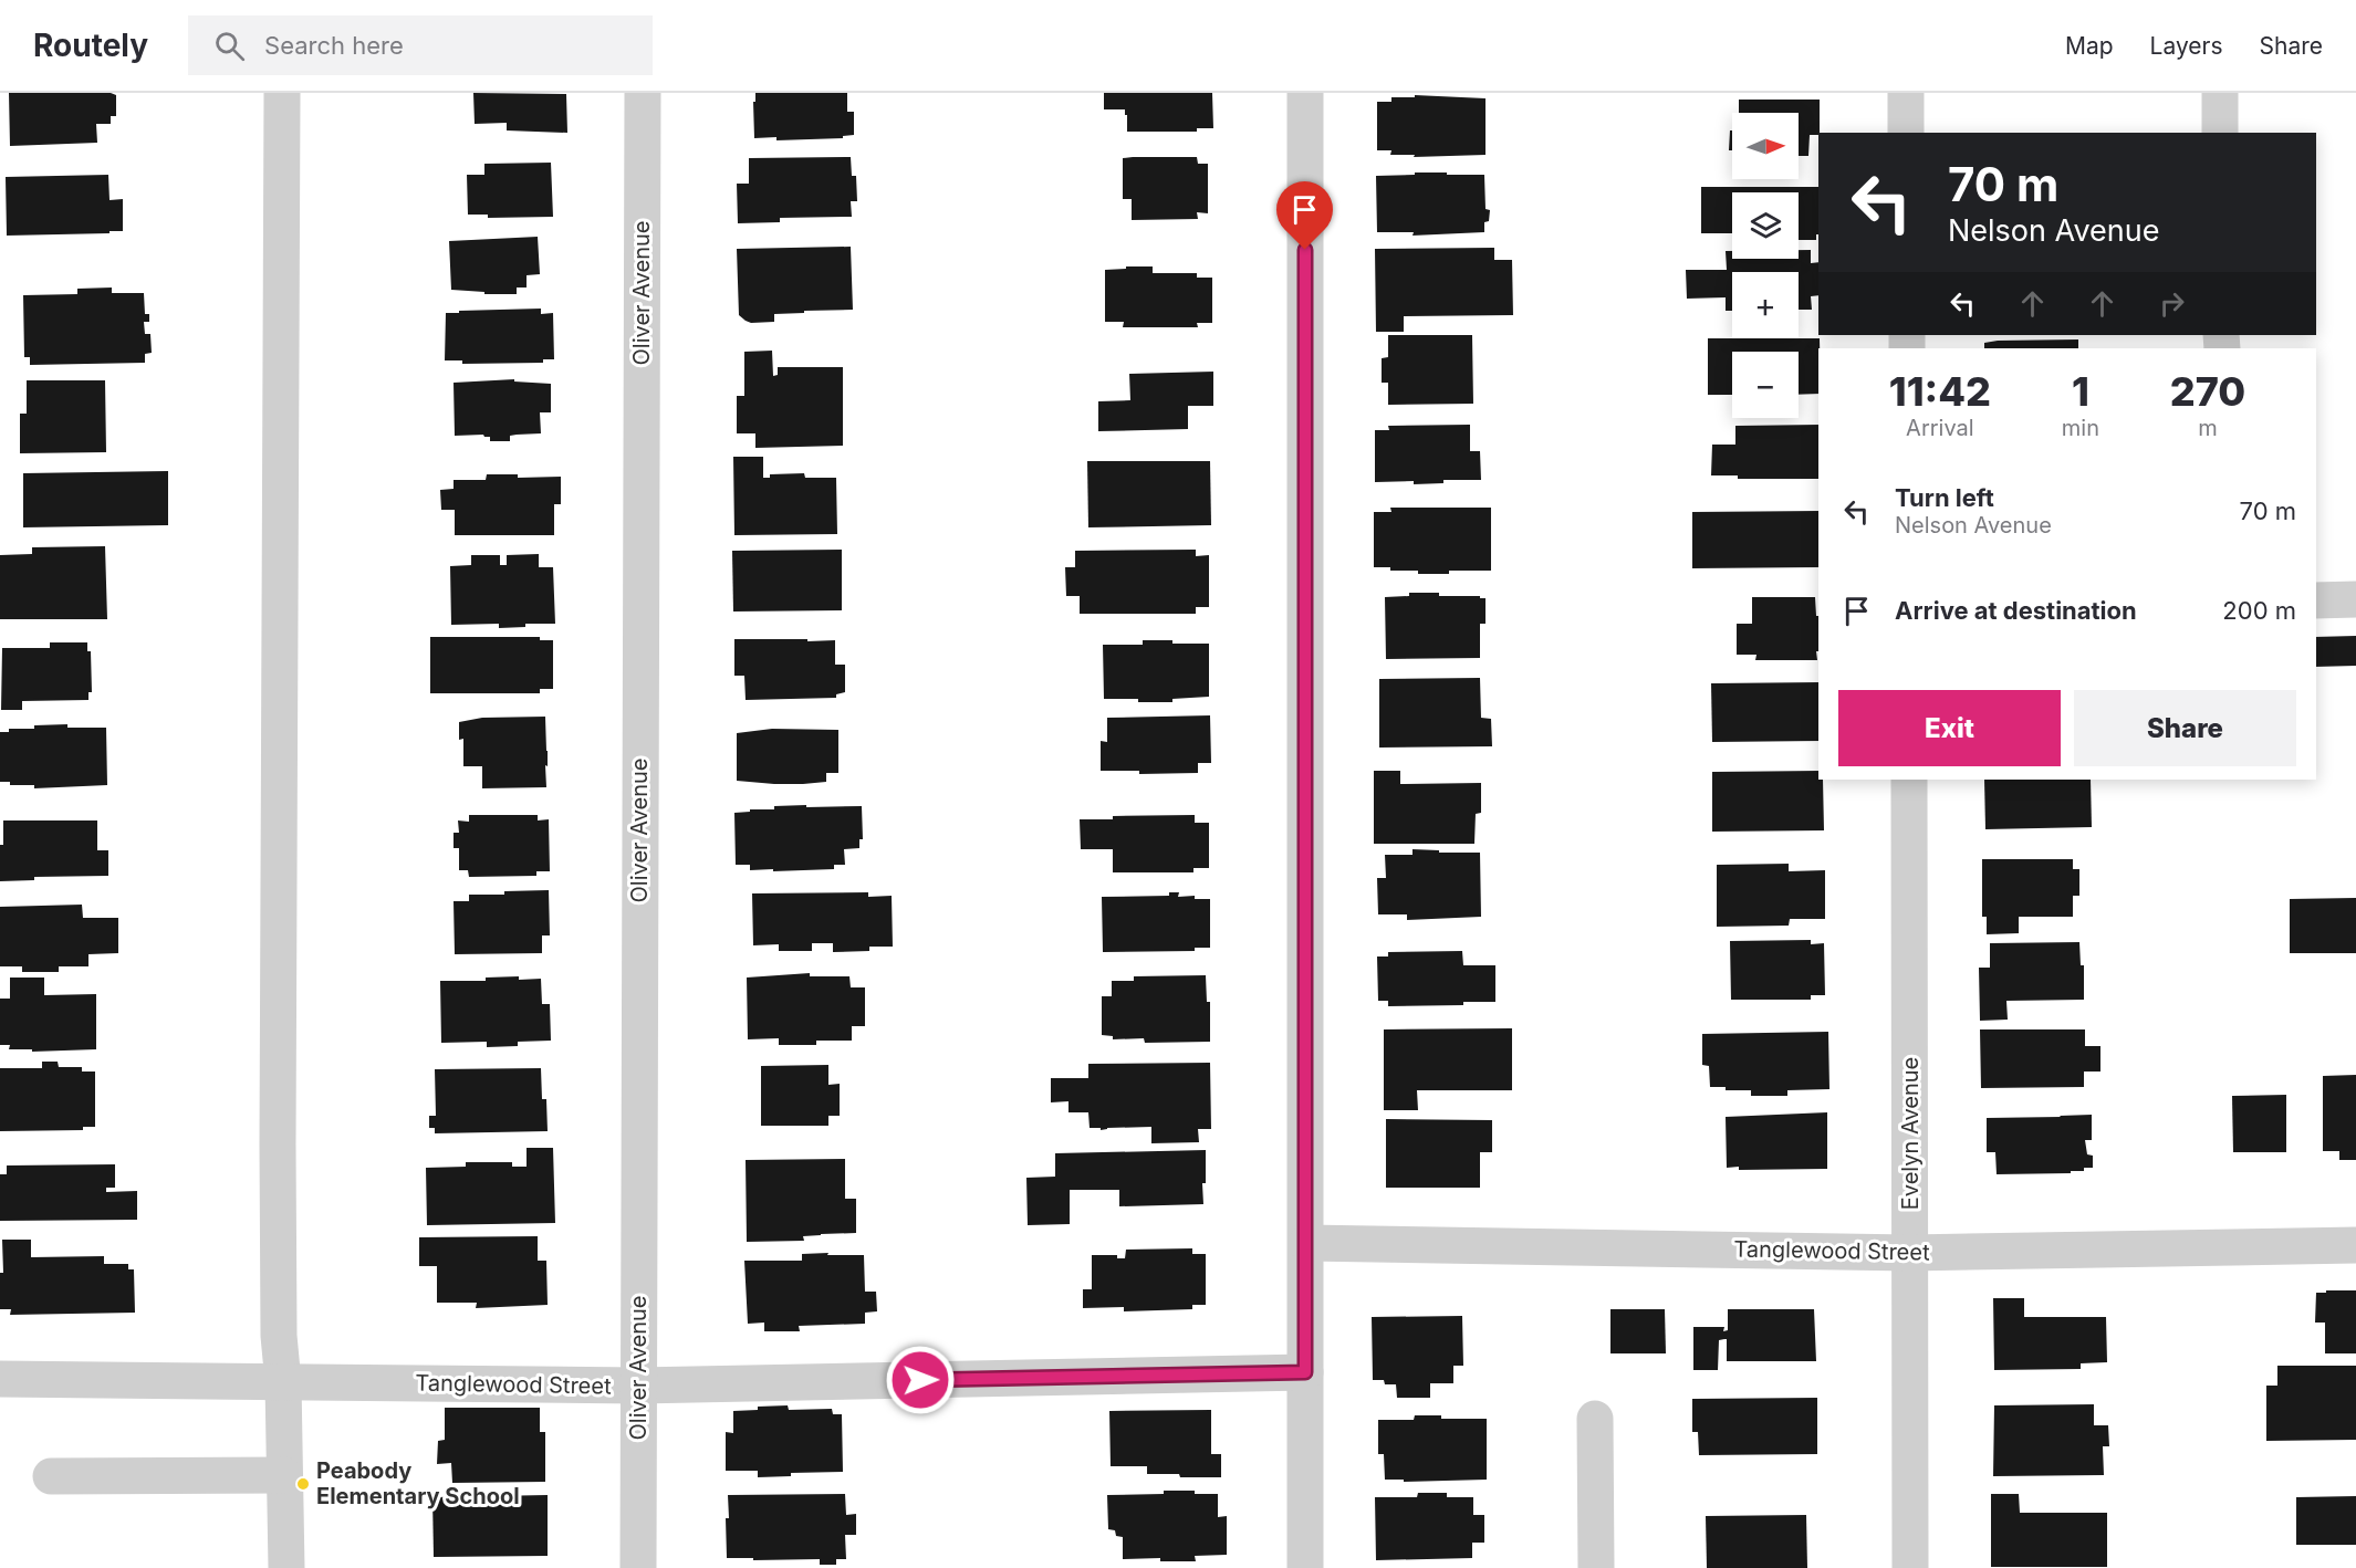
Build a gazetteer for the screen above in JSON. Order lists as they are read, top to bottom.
{
  "streets": {
    "street": ["Oliver Avenue", "Evelyn Avenue", "Tanglewood Street"]
  },
  "crossings": [
    ["Oliver Avenue", "Tanglewood Street"],
    ["Evelyn Avenue", "Tanglewood Street"]
  ],
  "places": ["Peabody Elementary School"],
  "north": "right",
  "page": {
    "header": "Routely",
    "search": "Search here",
    "nav": ["Map", "Layers", "Share"],
    "map_buttons": ["+", "−"],
    "turn": ["70 m", "Nelson Avenue"],
    "eta": [
      "11:42",
      "Arrival",
      "1",
      "min",
      "270",
      "m"
    ],
    "list": [
      {
        "name": "Turn left",
        "note": "Nelson Avenue",
        "value": "70 m"
      },
      {
        "name": "Arrive at destination",
        "value": "200 m"
      }
    ],
    "buttons": ["Exit", "Share"]
  }
}
